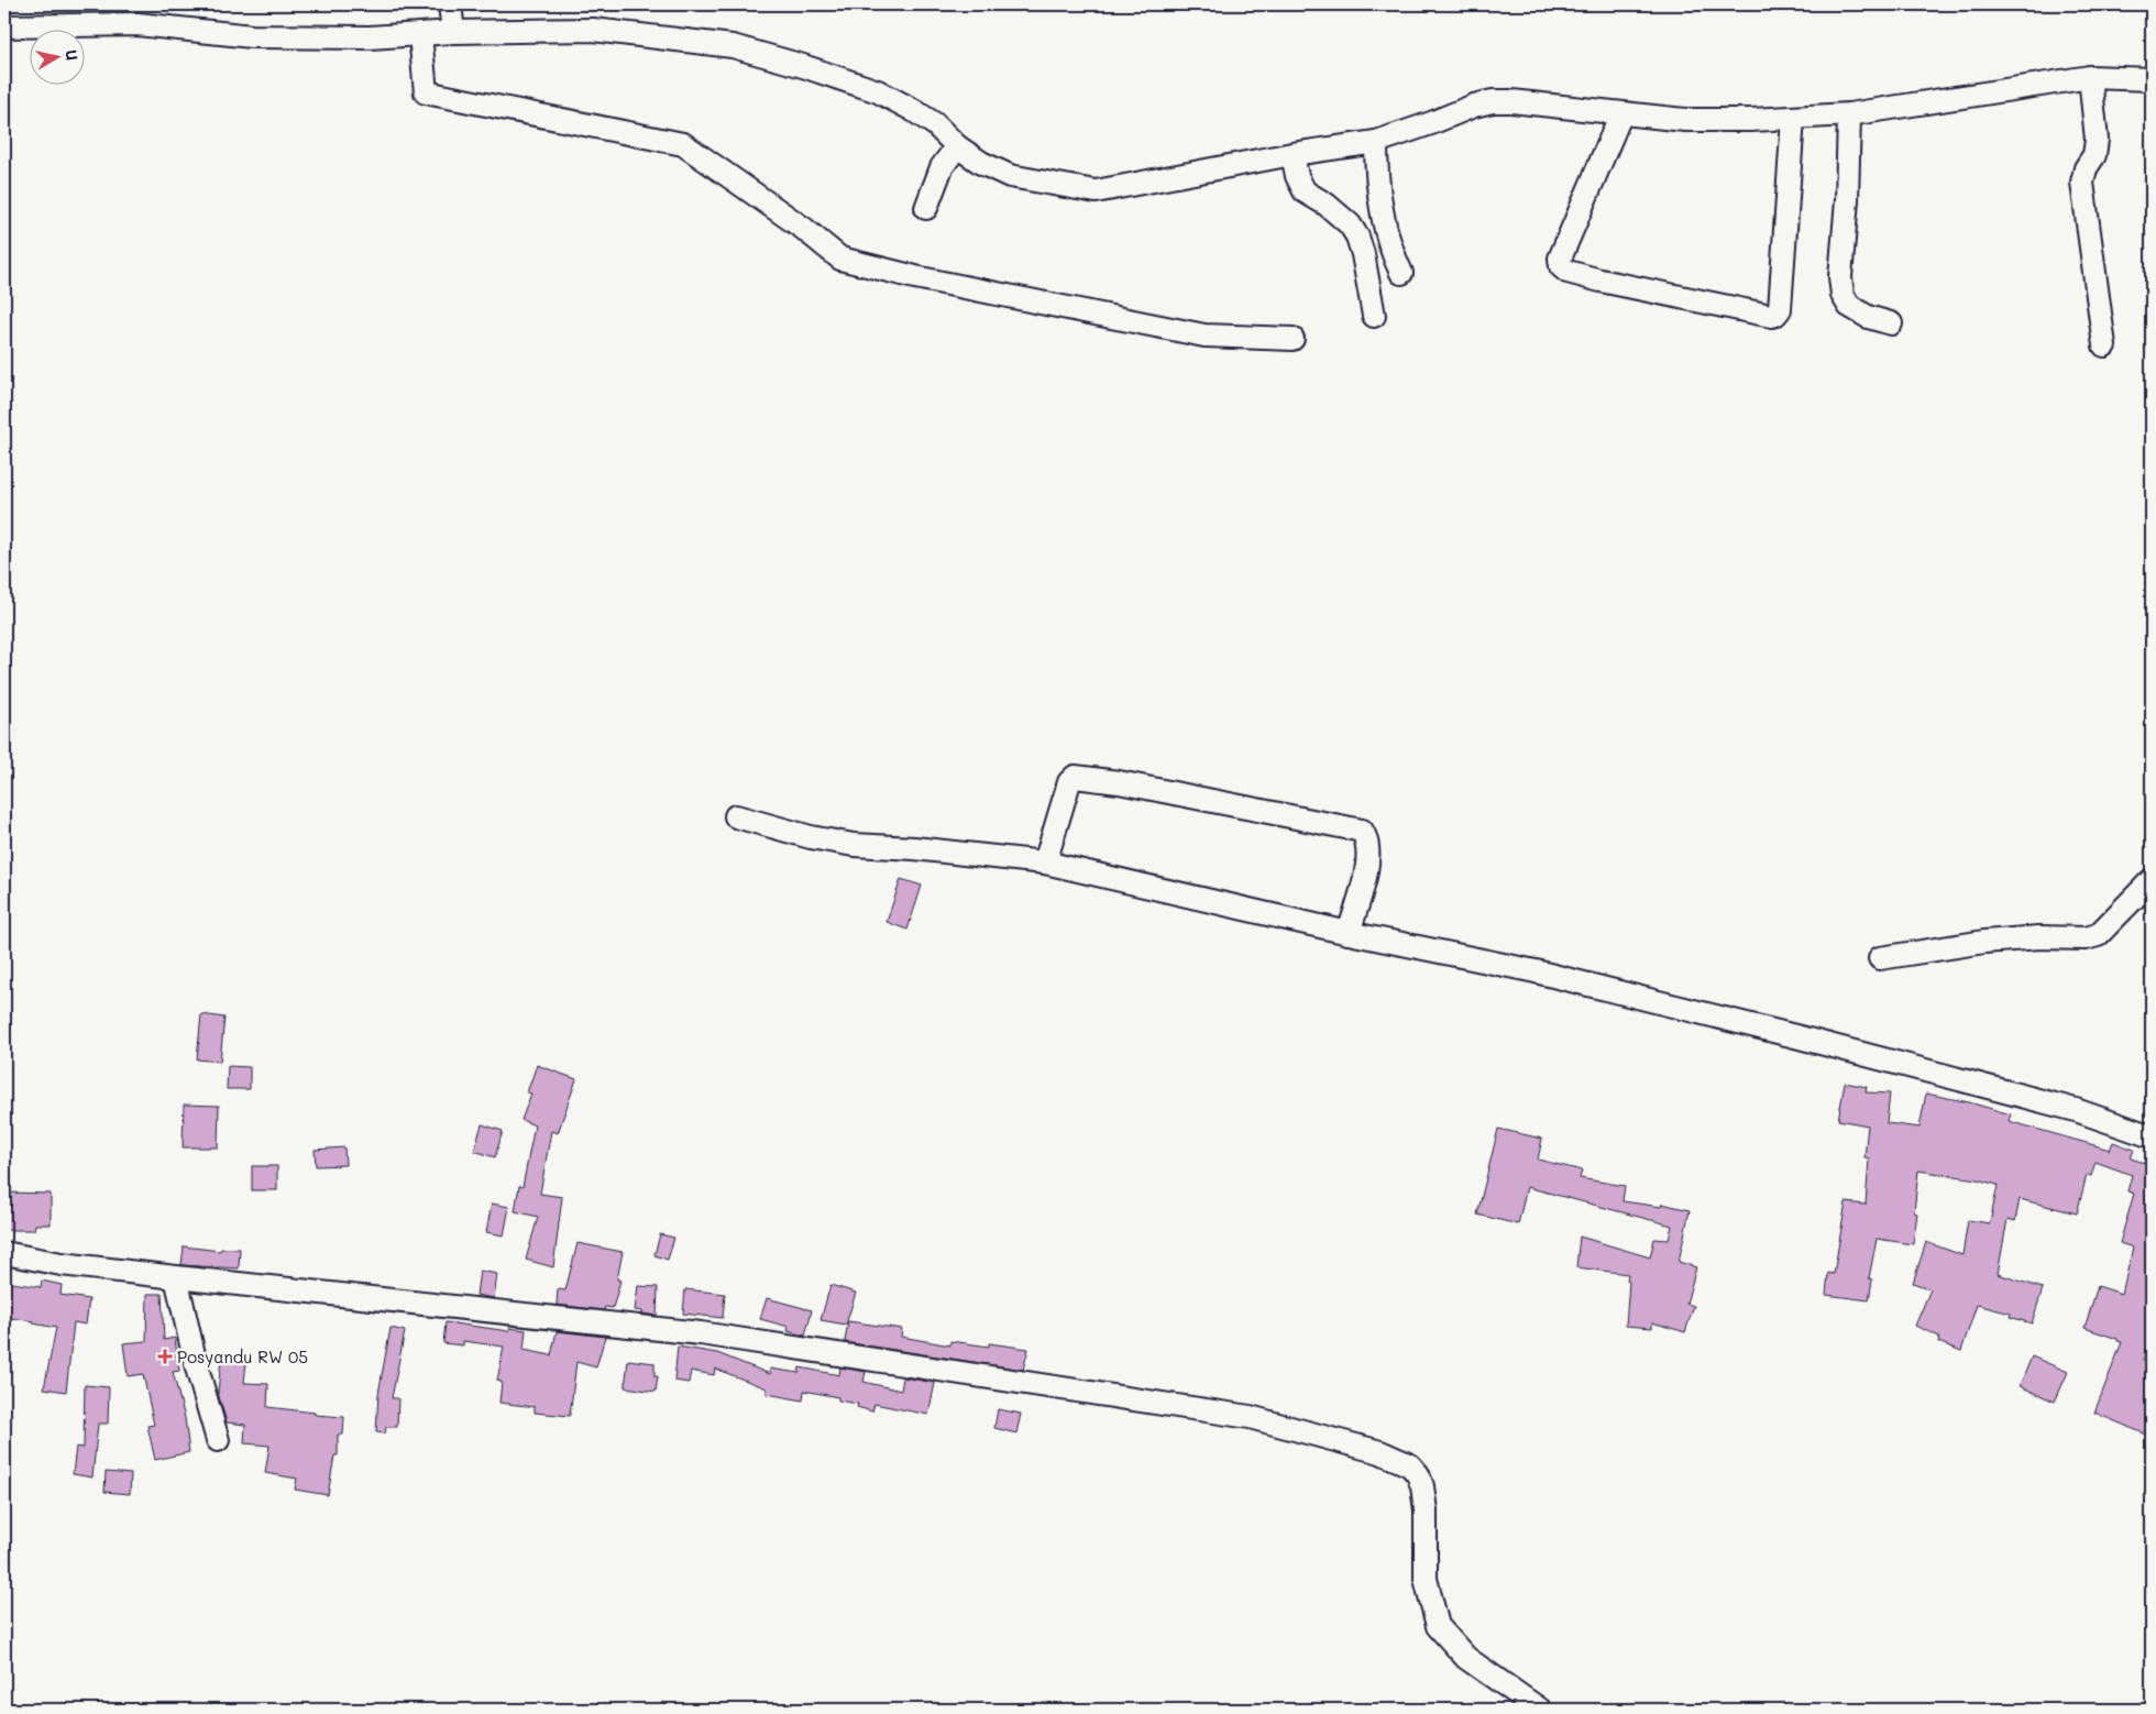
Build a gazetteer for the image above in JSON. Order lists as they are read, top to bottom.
{
  "places": {
    "health": ["Posyandu RW 05"]
  },
  "north": "right"
}
